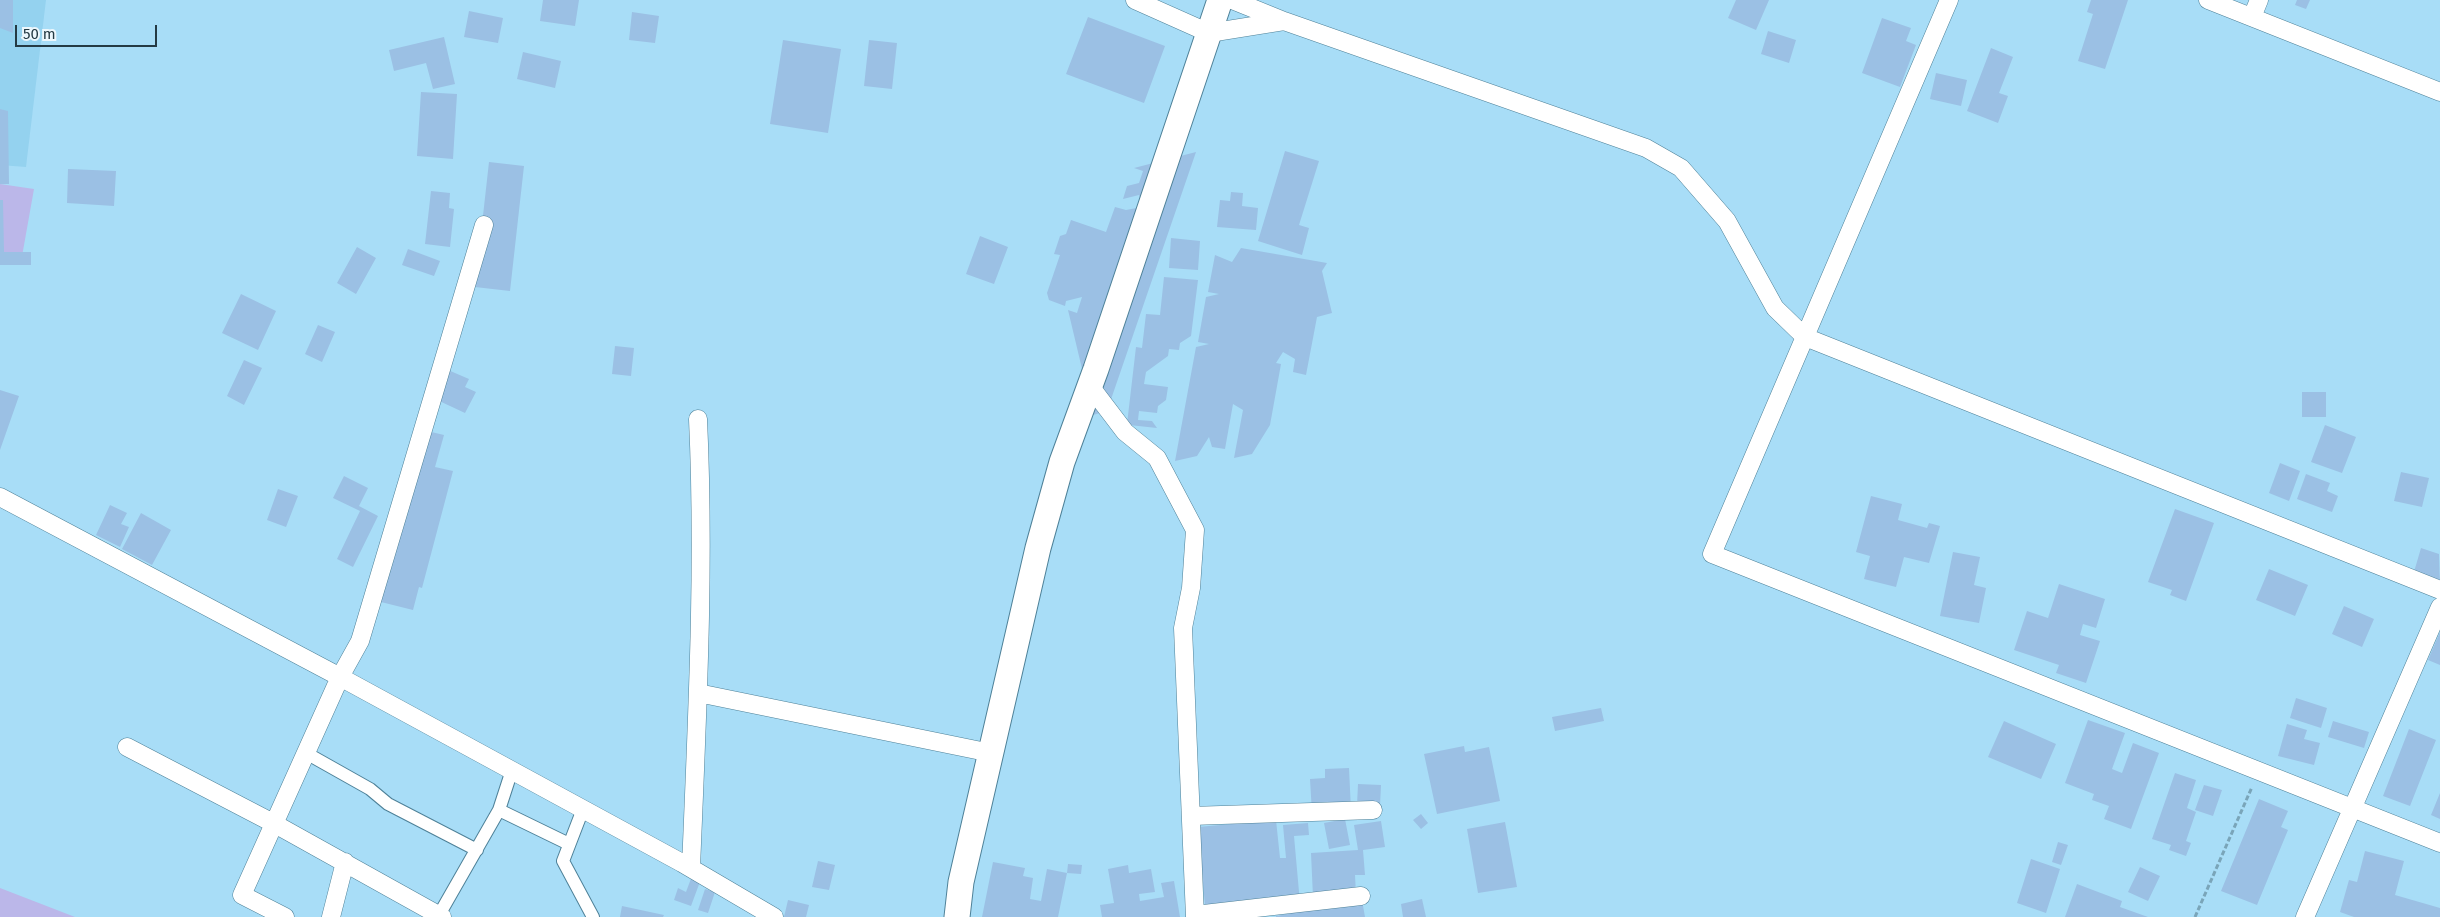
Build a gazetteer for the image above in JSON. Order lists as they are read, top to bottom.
{
  "scale_bar": "50 m"
}
